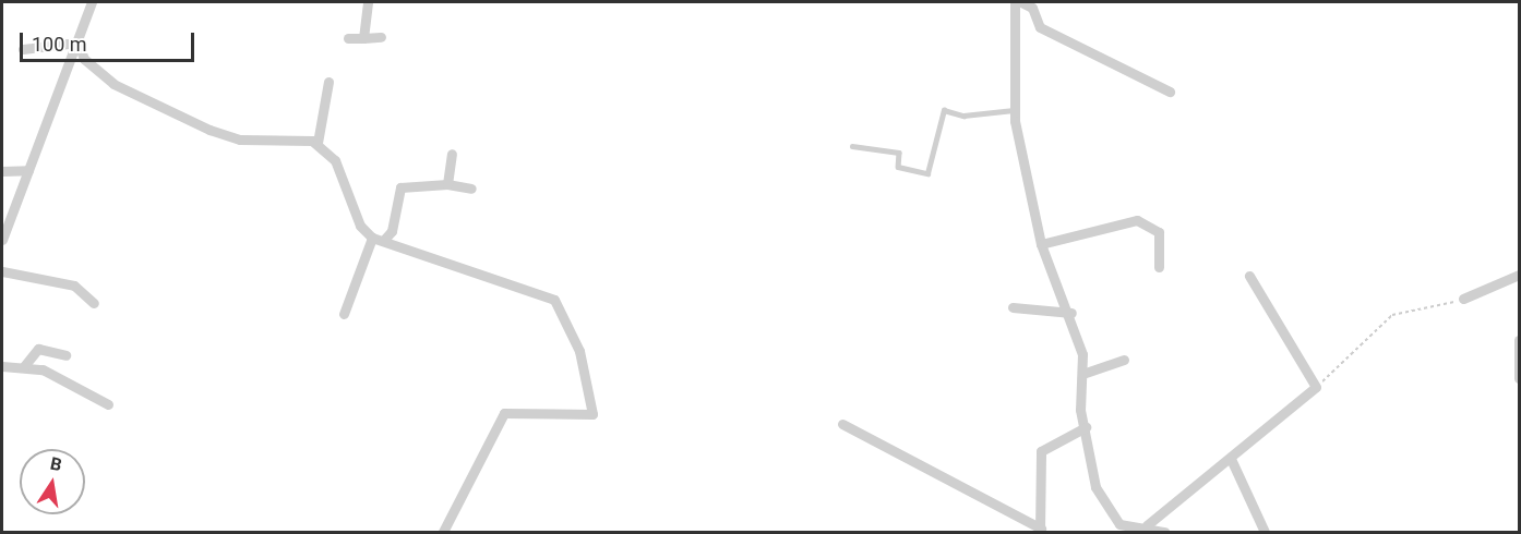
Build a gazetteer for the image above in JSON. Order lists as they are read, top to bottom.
{
  "scale_bar": "100 m",
  "north": "top"
}
